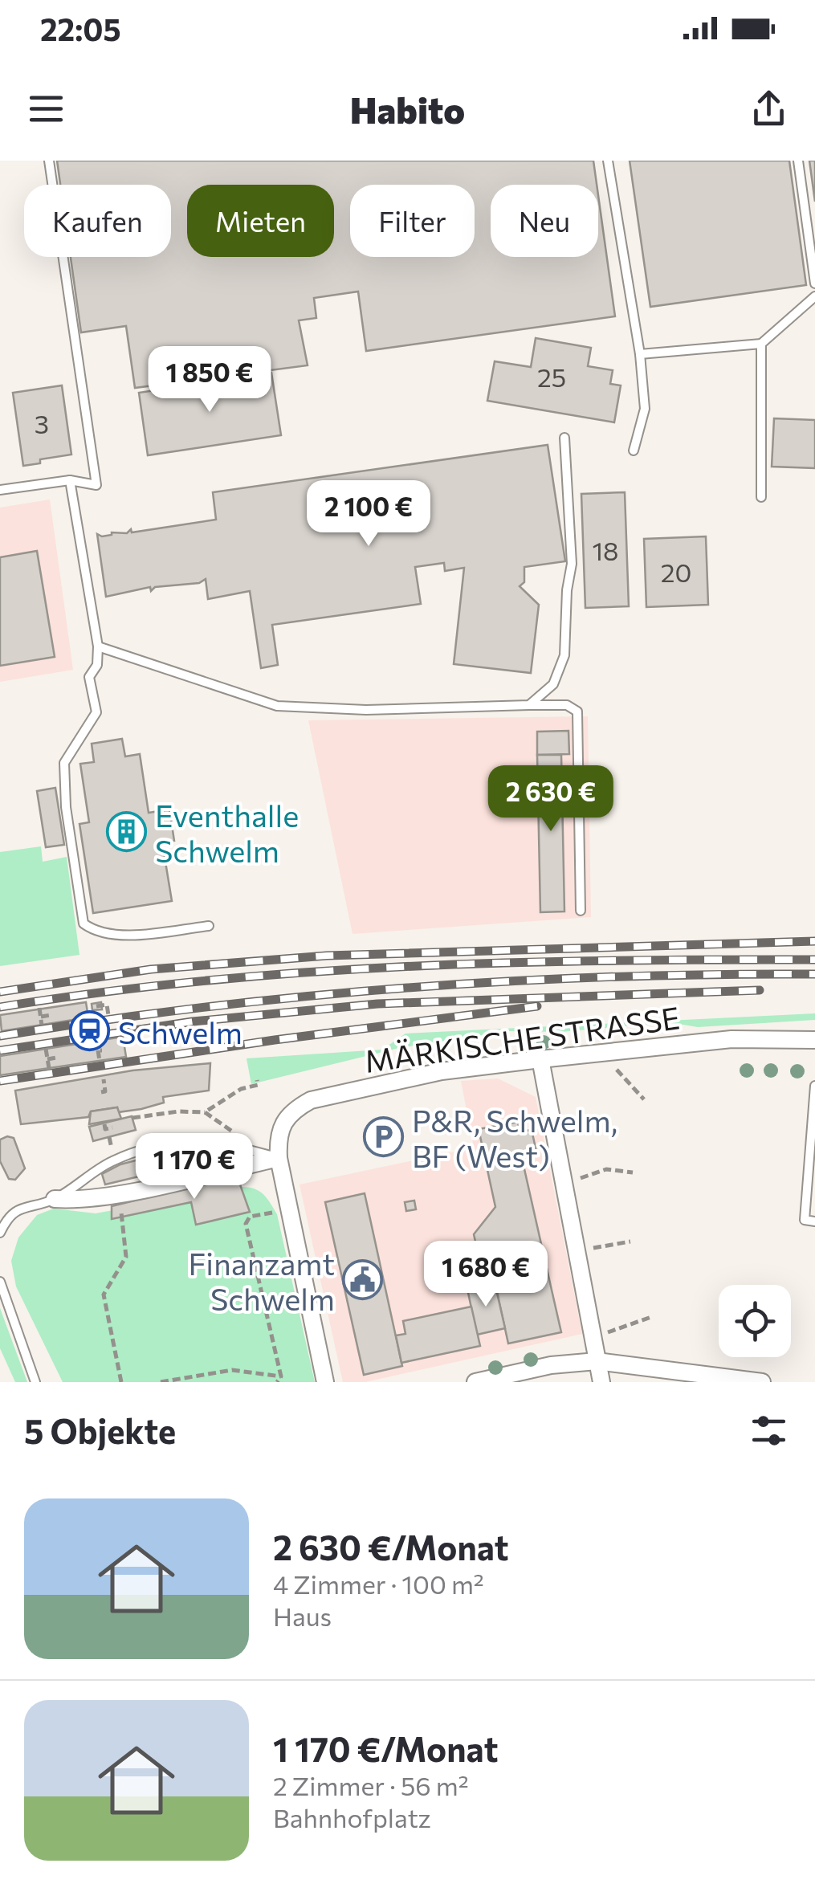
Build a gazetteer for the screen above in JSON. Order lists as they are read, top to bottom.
{
  "streets": {
    "street": ["MÄRKISCHE STRASSE"]
  },
  "places": {
    "building": ["Eventhalle Schwelm"],
    "station": ["Schwelm"],
    "parking": ["P&R, Schwelm, BF (West)"],
    "public building": ["Finanzamt Schwelm"]
  },
  "house_numbers": [
    "25",
    "3",
    "18",
    "20"
  ],
  "page": {
    "status": "22:05",
    "header": "Habito",
    "chip": [
      "Kaufen",
      "Mieten",
      "Filter",
      "Neu"
    ],
    "price": [
      "1 850 €",
      "2 100 €",
      "2 630 €",
      "1 170 €",
      "1 680 €"
    ],
    "heading": "5 Objekte",
    "list": [
      {
        "name": "2 630 €/Monat",
        "note": "4 Zimmer · 100 m² · Haus"
      },
      {
        "name": "1 170 €/Monat",
        "note": "2 Zimmer · 56 m² · Bahnhofplatz"
      }
    ]
  }
}
